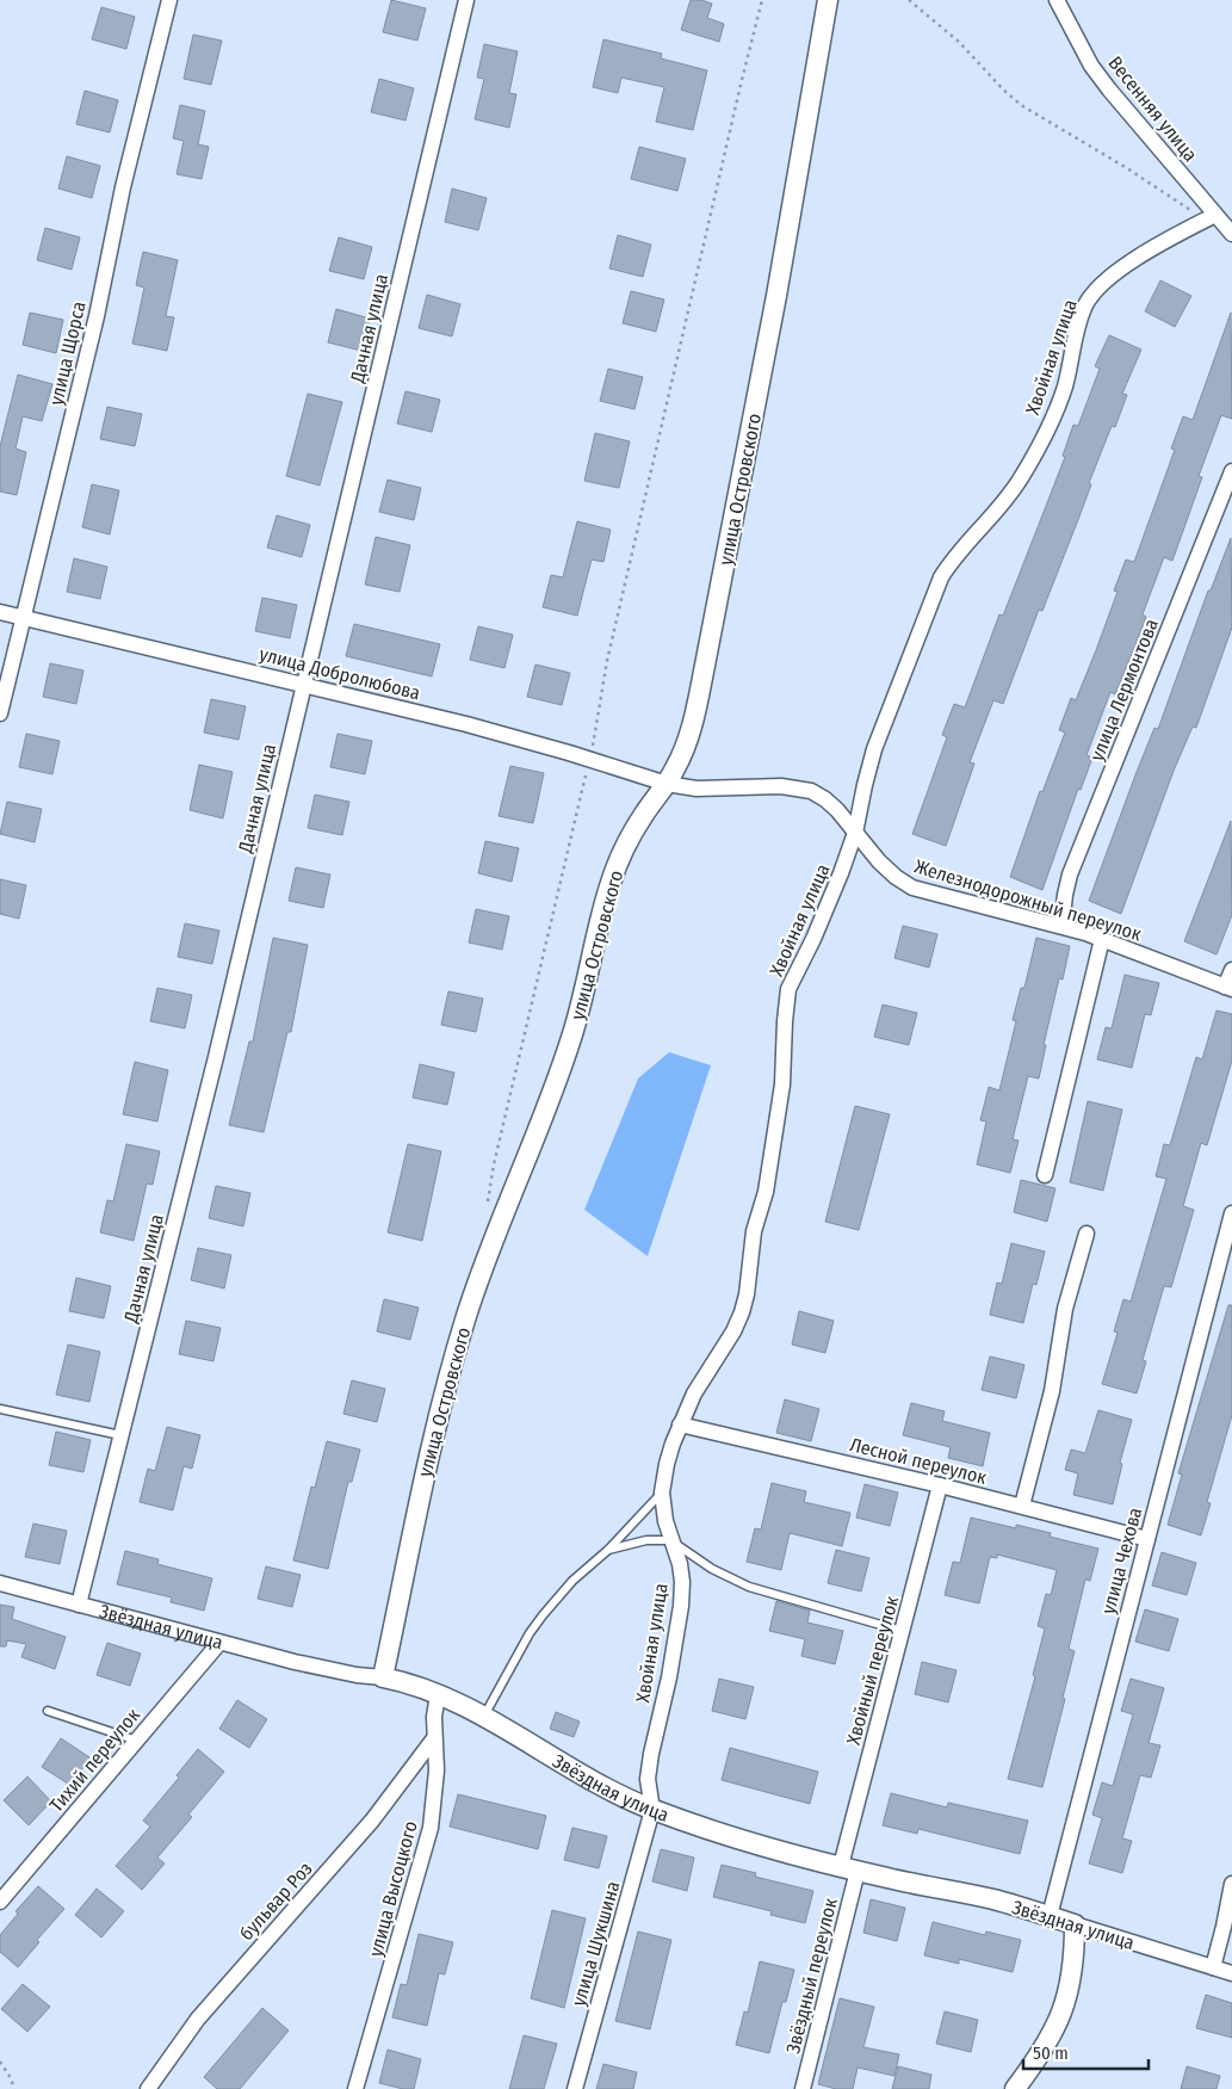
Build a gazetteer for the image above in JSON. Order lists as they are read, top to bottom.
{
  "streets": {
    "street": [
      "Весенняя улица",
      "Дачная улица",
      "улица Щорса",
      "Хвойная улица",
      "улица Островского",
      "улица Добролюбова",
      "улица Лермонтова",
      "Железнодорожный переулок",
      "Лесной переулок",
      "улица Чехова",
      "Звёздная улица",
      "Хвойный переулок",
      "Тихий переулок",
      "улица Высоцкого",
      "бульвар Роз",
      "улица Шукшина",
      "Звёздный переулок"
    ]
  },
  "crossings": [
    ["Весенняя улица", "Хвойная улица"],
    ["Дачная улица", "улица Добролюбова"],
    ["Дачная улица", "Звёздная улица"],
    ["улица Щорса", "улица Добролюбова"],
    ["Хвойная улица", "Железнодорожный переулок"],
    ["Хвойная улица", "Лесной переулок"],
    ["Хвойная улица", "Звёздная улица"],
    ["Хвойная улица", "улица Шукшина"],
    ["улица Островского", "улица Добролюбова"],
    ["улица Островского", "Железнодорожный переулок"],
    ["улица Островского", "Звёздная улица"],
    ["улица Добролюбова", "Железнодорожный переулок"],
    ["улица Лермонтова", "Железнодорожный переулок"],
    ["Лесной переулок", "улица Чехова"],
    ["Лесной переулок", "Хвойный переулок"],
    ["улица Чехова", "Звёздная улица"],
    ["Звёздная улица", "Хвойный переулок"],
    ["Звёздная улица", "Тихий переулок"],
    ["Звёздная улица", "улица Высоцкого"],
    ["Звёздная улица", "улица Шукшина"],
    ["Звёздная улица", "Звёздный переулок"],
    ["Хвойный переулок", "Звёздный переулок"],
    ["улица Высоцкого", "бульвар Роз"]
  ],
  "scale_bar": "50 m"
}
